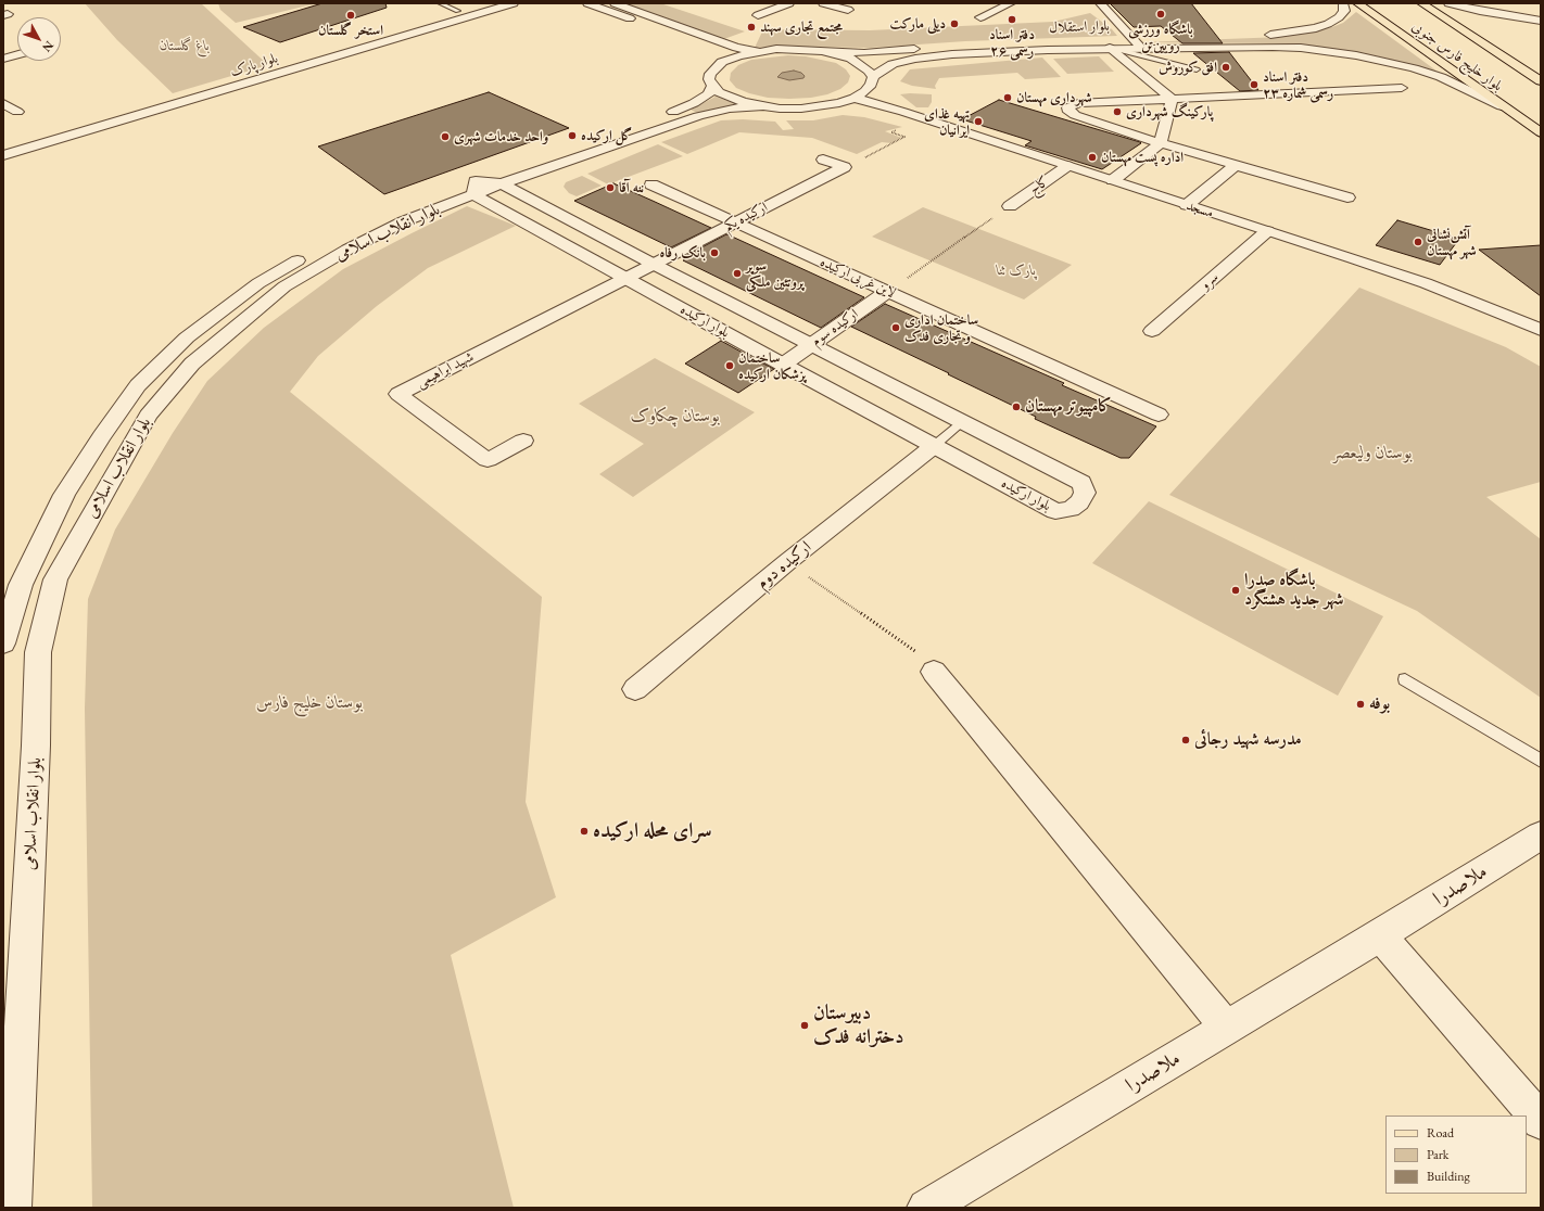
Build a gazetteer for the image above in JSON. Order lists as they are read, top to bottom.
{
  "streets": {
    "main road": ["بلوار خلیج فارس جنوبی"],
    "street": [
      "بلوار استقلال",
      "بلوار پارک",
      "کاج",
      "مسجد",
      "ارکیده یکم",
      "بلوار انقلاب اسلامی",
      "لاین غربی ارکیده",
      "سرو",
      "بلوار ارکیده",
      "ارکیده سوم",
      "شهید ابراهیمی",
      "ارکیده دوم",
      "ملاصدرا"
    ]
  },
  "crossings": [
    ["بلوار استقلال", "بلوار خلیج فارس جنوبی"],
    ["کاج", "مسجد"],
    ["مسجد", "سرو"],
    ["ارکیده یکم", "لاین غربی ارکیده"],
    ["ارکیده یکم", "بلوار ارکیده"],
    ["ارکیده یکم", "شهید ابراهیمی"],
    ["بلوار انقلاب اسلامی", "بلوار ارکیده"],
    ["لاین غربی ارکیده", "ارکیده سوم"],
    ["بلوار ارکیده", "ارکیده سوم"],
    ["بلوار ارکیده", "شهید ابراهیمی"],
    ["بلوار ارکیده", "ارکیده دوم"]
  ],
  "parks": [
    "باغ گلستان",
    "پارک ثنا",
    "بوستان چکاوک",
    "بوستان ولیعصر",
    "بوستان خلیج فارس"
  ],
  "places": [
    "باشگاه ورزشی رویین‌تن",
    "استخر گلستان",
    "دفتر اسناد رسمی ۲۶",
    "دیلی مارکت",
    "مجتمع تجاری سهند",
    "افق کوروش",
    "دفتر اسناد رسمی شماره ۲۳",
    "شهرداری مهستان",
    "پارکینگ شهرداری",
    "تهیه غذای ایرانیان",
    "گل ارکیده",
    "واحد خدمات شهری",
    "اداره پست مهستان",
    "ننه آقا",
    "آتش‌نشانی شهر مهستان",
    "بانک رفاه",
    "سوپر پروتئین ملکی",
    "ساختمان اداری و تجاری فدک",
    "ساختمان پزشکان ارکیده",
    "کامپیوتر مهستان",
    "باشگاه صدرا شهر جدید هشتگرد",
    "بوفه",
    "مدرسه شهید رجائی",
    "سرای محله ارکیده",
    "دبیرستان دخترانه فدک"
  ],
  "legend": ["Road", "Park", "Building"],
  "north": "bottom right"
}
